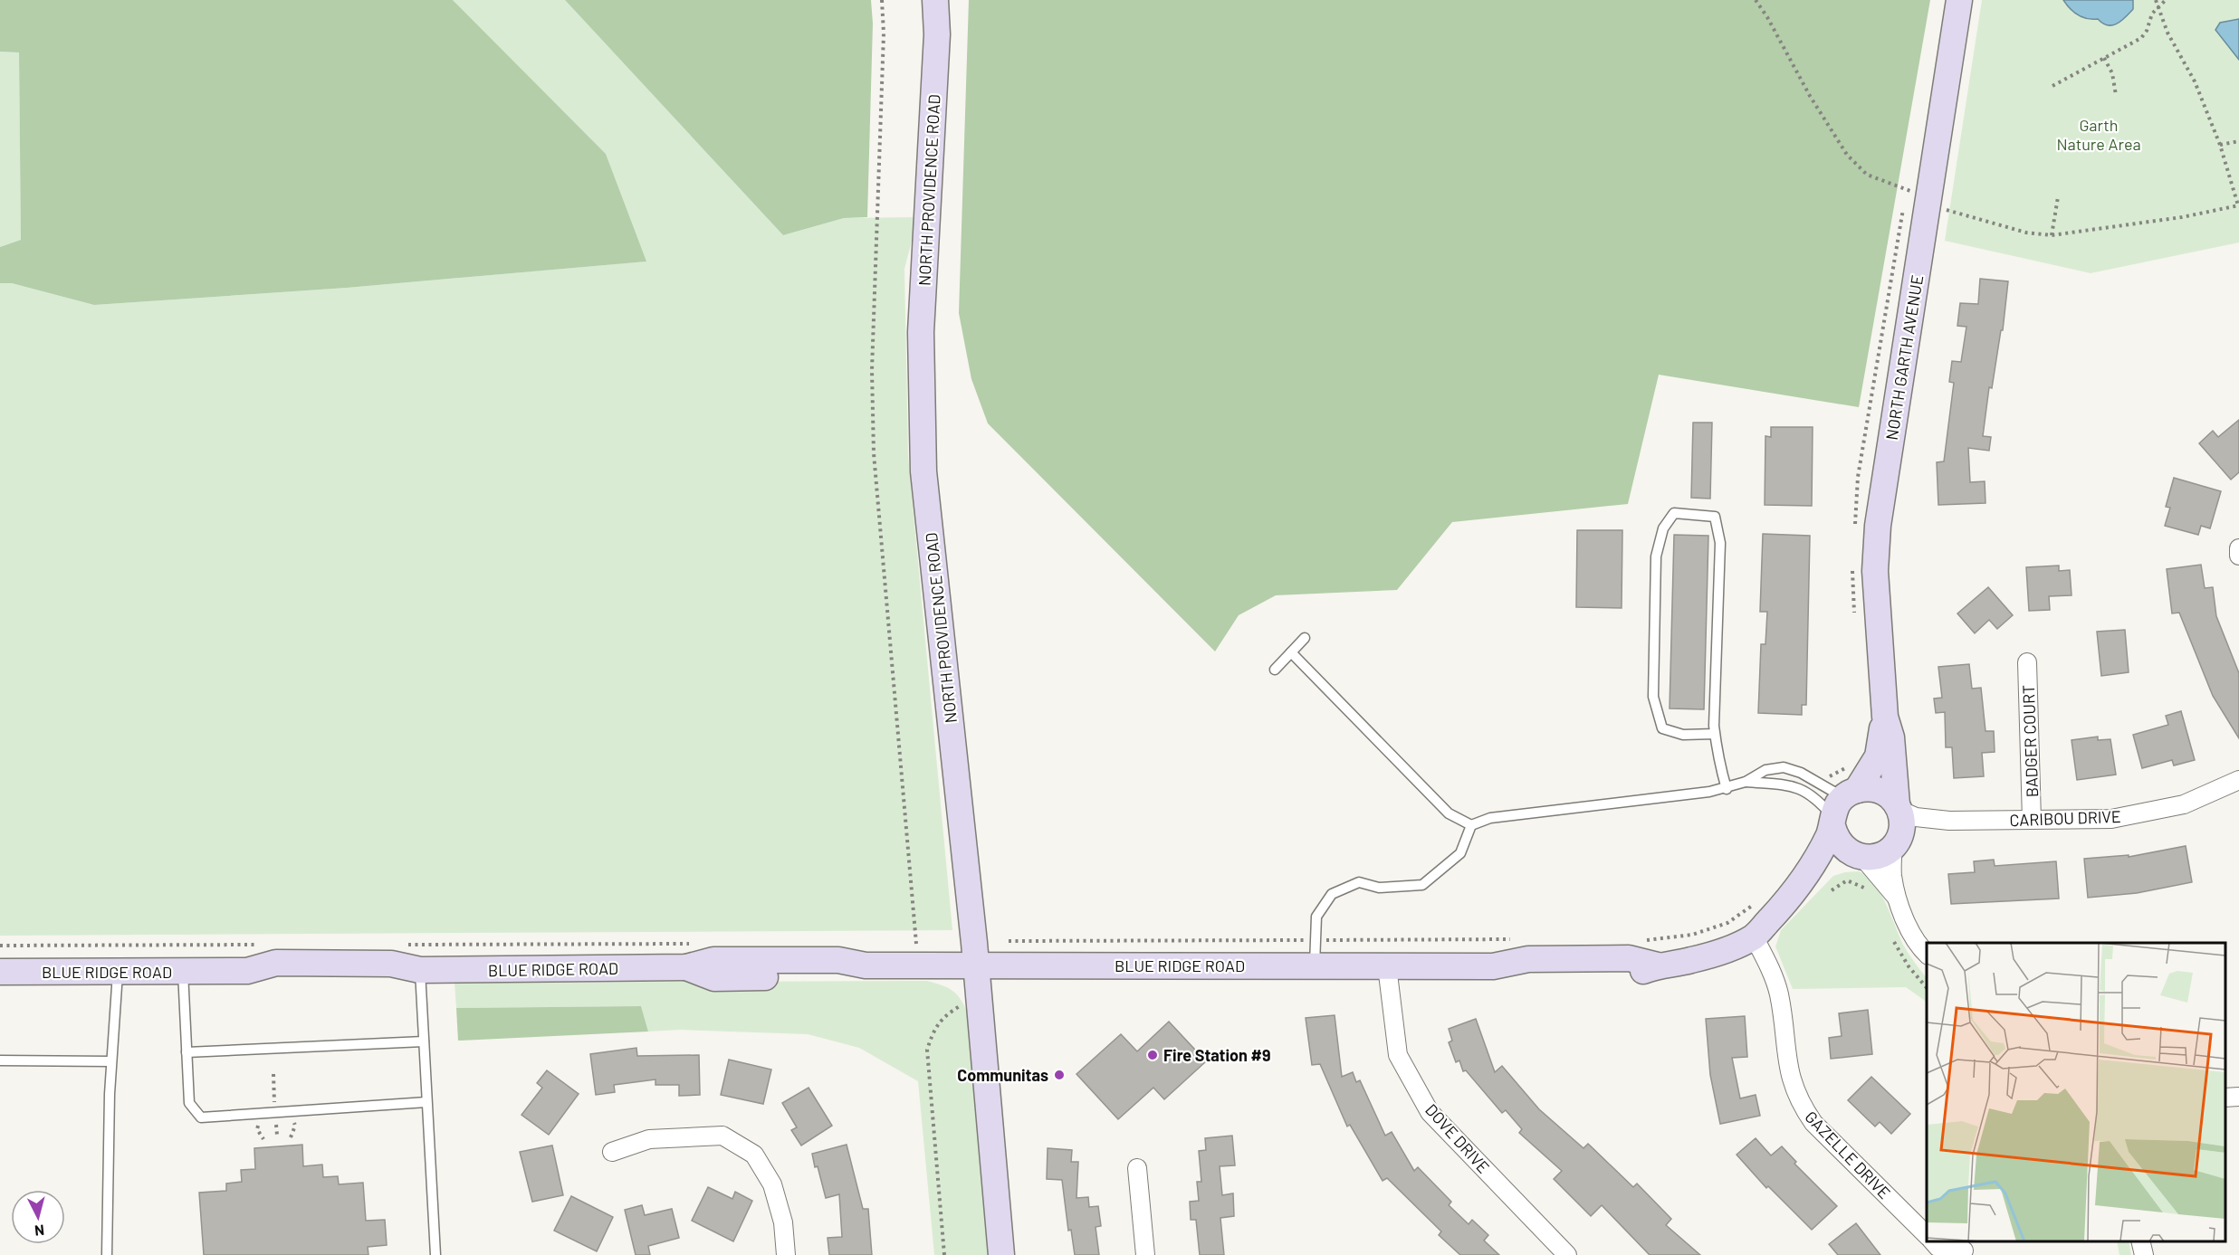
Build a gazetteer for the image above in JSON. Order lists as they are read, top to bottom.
{
  "streets": {
    "street": [
      "NORTH PROVIDENCE ROAD",
      "NORTH GARTH AVENUE",
      "BADGER COURT",
      "CARIBOU DRIVE",
      "BLUE RIDGE ROAD",
      "DOVE DRIVE",
      "GAZELLE DRIVE"
    ]
  },
  "crossings": [
    ["NORTH PROVIDENCE ROAD", "BLUE RIDGE ROAD"],
    ["NORTH GARTH AVENUE", "CARIBOU DRIVE"],
    ["NORTH GARTH AVENUE", "BLUE RIDGE ROAD"],
    ["BADGER COURT", "CARIBOU DRIVE"],
    ["CARIBOU DRIVE", "BLUE RIDGE ROAD"],
    ["BLUE RIDGE ROAD", "DOVE DRIVE"],
    ["BLUE RIDGE ROAD", "GAZELLE DRIVE"]
  ],
  "parks": ["Garth Nature Area"],
  "places": ["Fire Station #9", "Communitas"],
  "north": "bottom"
}
